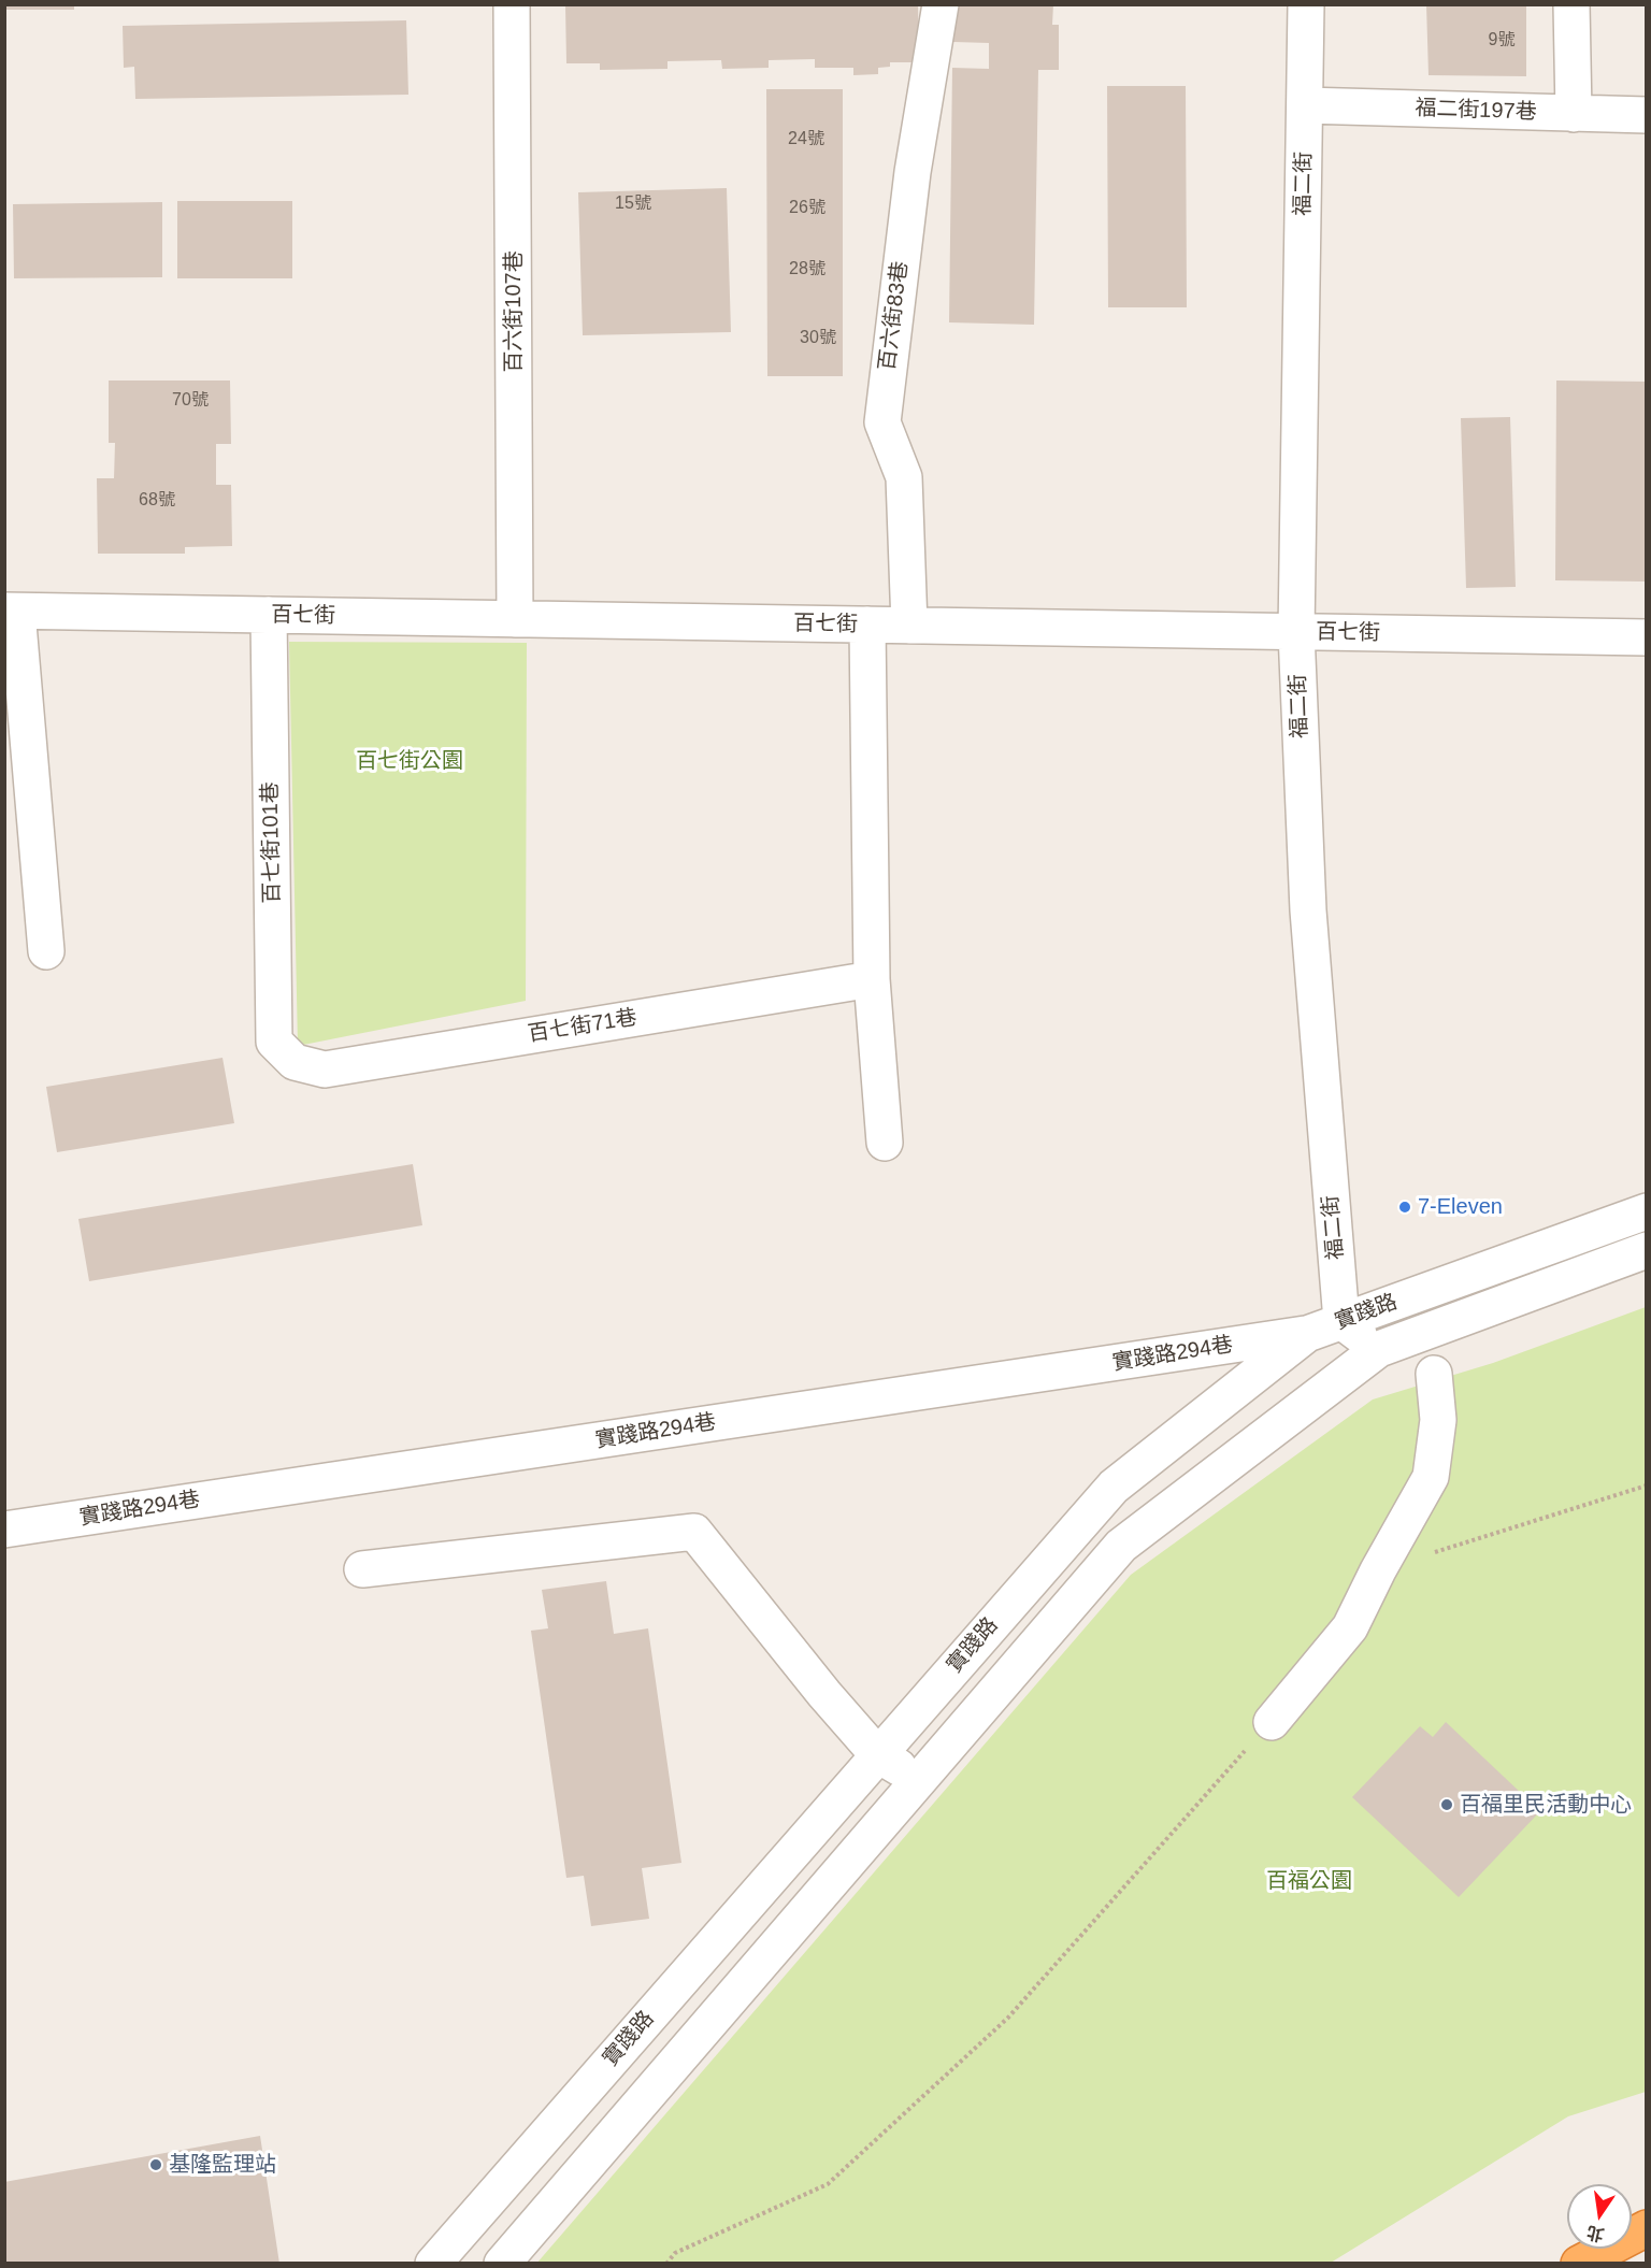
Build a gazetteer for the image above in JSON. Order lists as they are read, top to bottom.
{
  "streets": {
    "street": [
      "福二街197巷",
      "福二街",
      "百六街107巷",
      "百六街83巷",
      "百七街",
      "百七街101巷",
      "百七街71巷",
      "實踐路",
      "實踐路294巷"
    ]
  },
  "crossings": [
    ["福二街197巷", "福二街"],
    ["福二街", "百七街"],
    ["福二街", "實踐路"],
    ["百六街107巷", "百七街"],
    ["百六街83巷", "百七街"],
    ["百七街", "百七街101巷"],
    ["百七街101巷", "百七街71巷"],
    ["實踐路", "實踐路294巷"]
  ],
  "parks": ["百七街公園", "百福公園"],
  "places": ["7-Eleven", "百福里民活動中心", "基隆監理站"],
  "house_numbers": [
    "9號",
    "24號",
    "15號",
    "26號",
    "28號",
    "30號",
    "70號",
    "68號"
  ],
  "north": "bottom"
}
